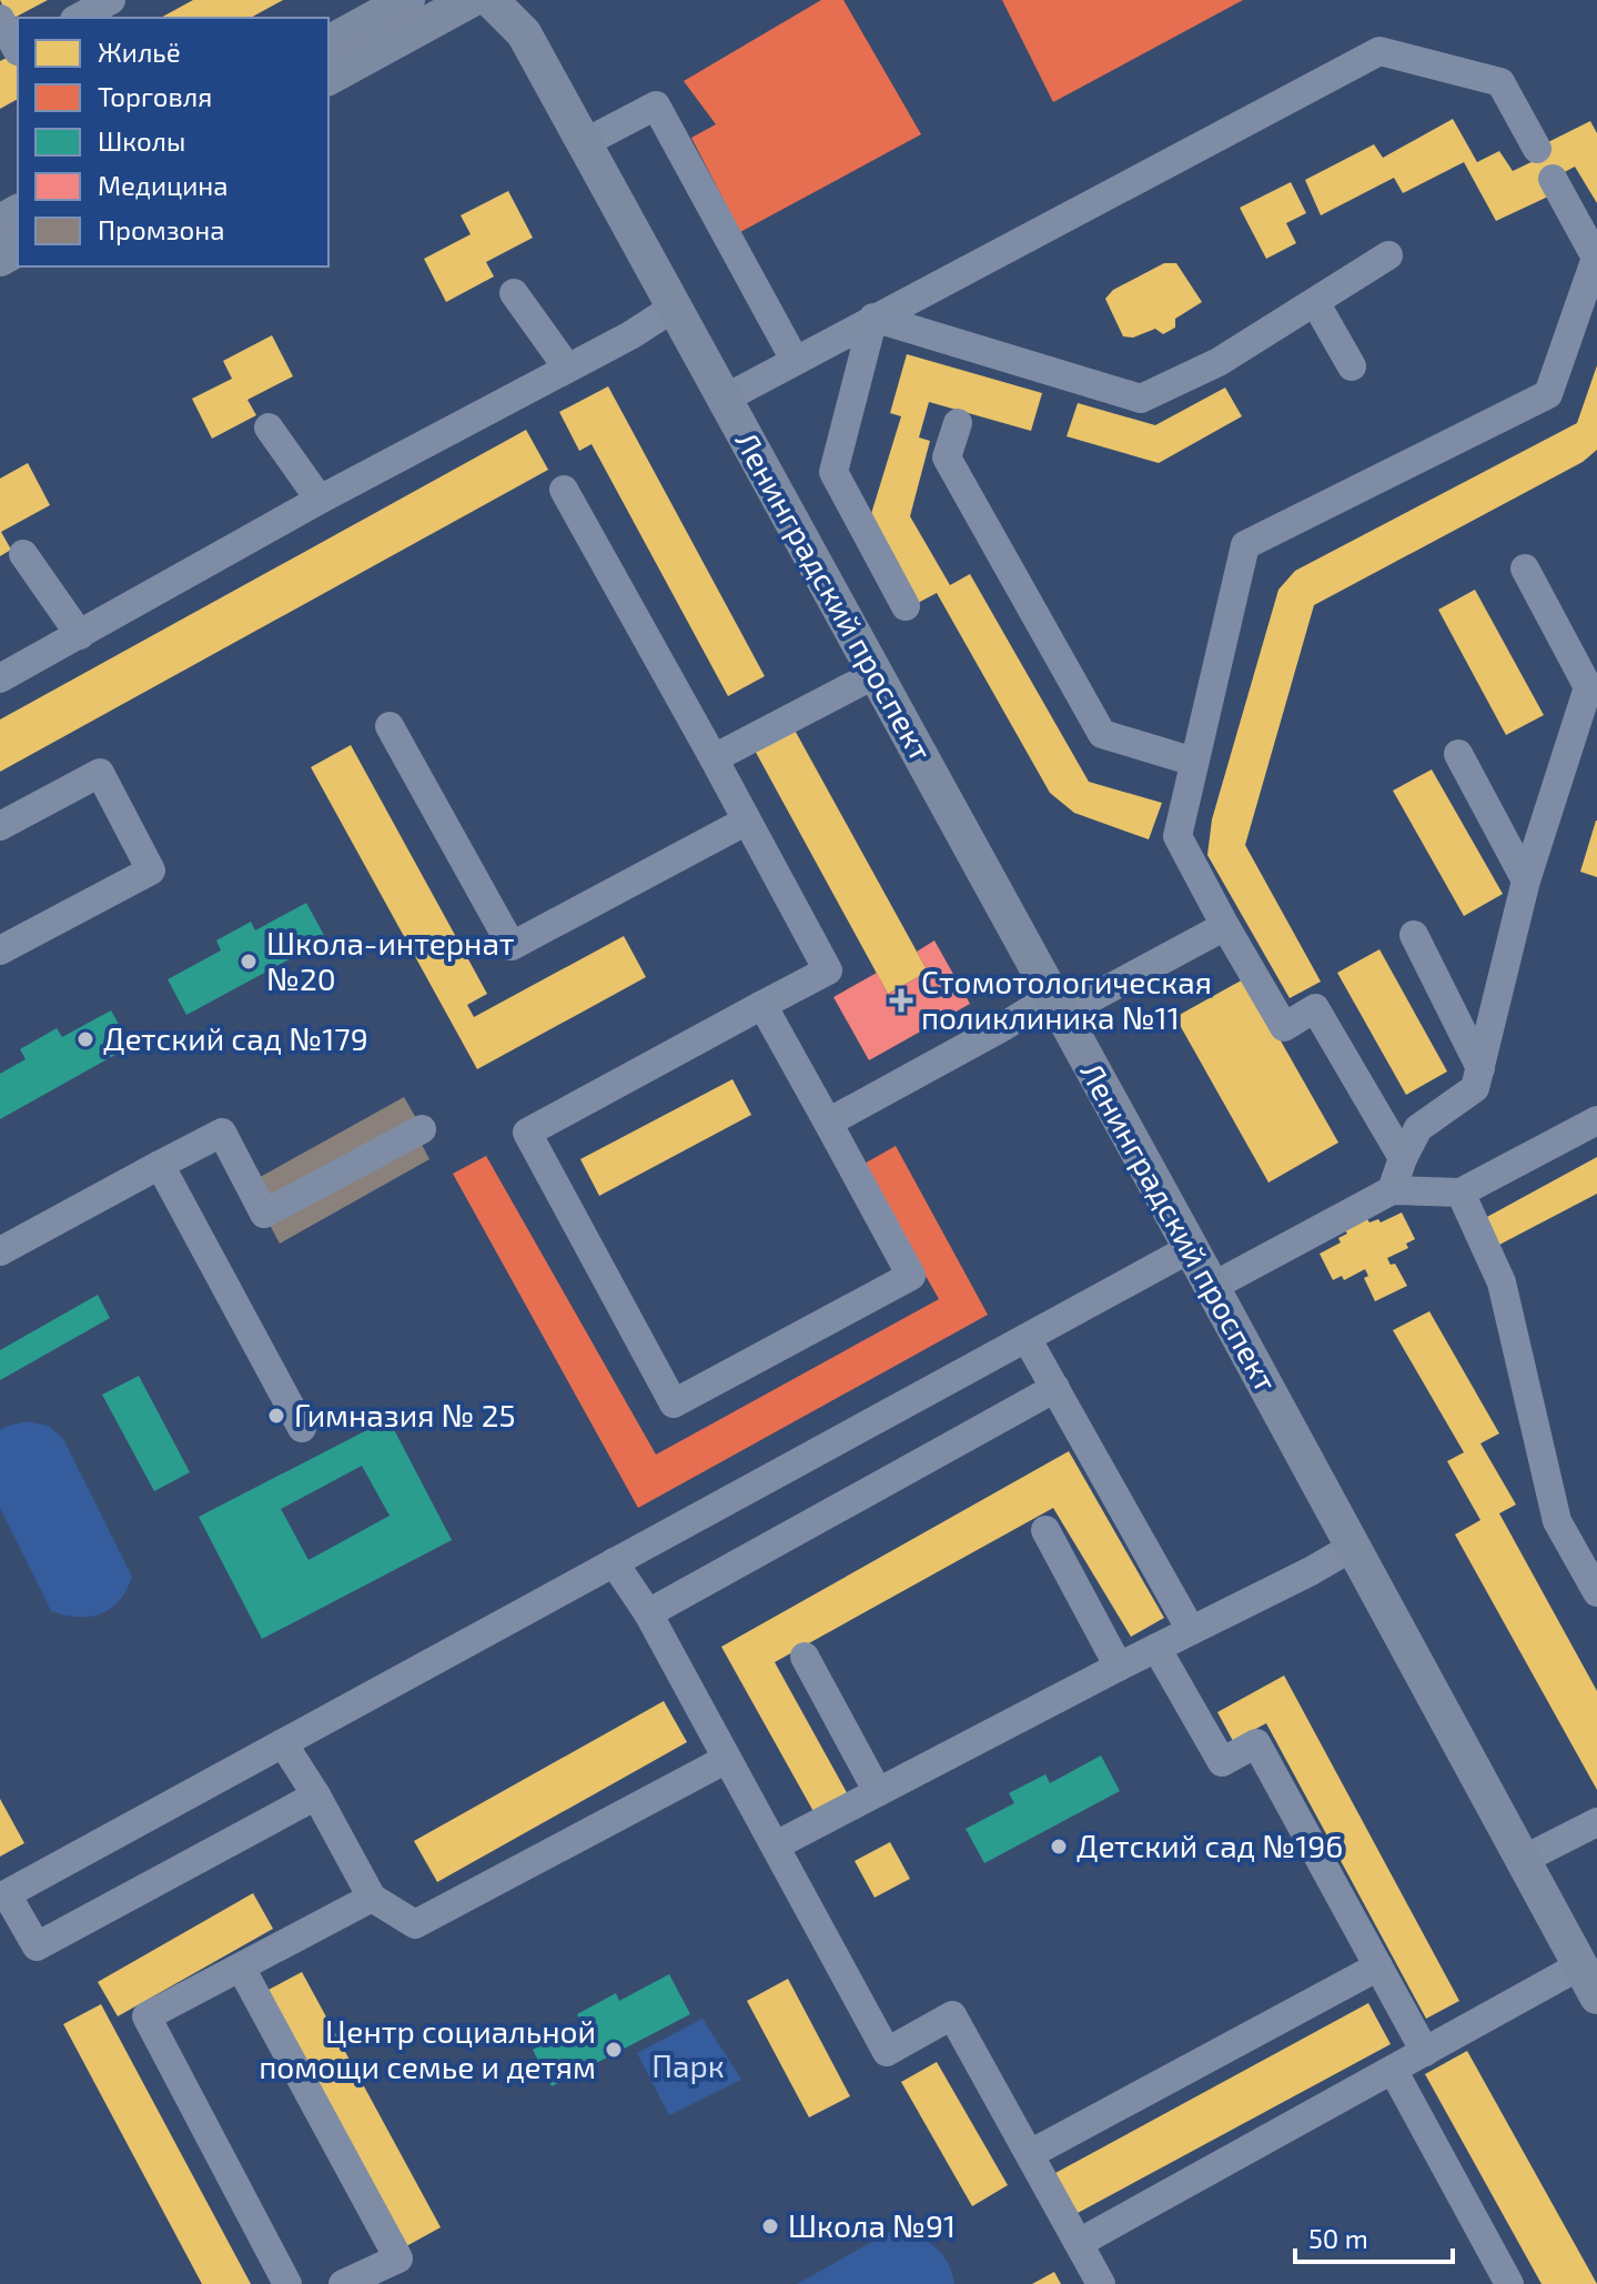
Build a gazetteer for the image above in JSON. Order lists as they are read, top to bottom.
{
  "streets": {
    "main road": ["Ленинградский проспект"]
  },
  "parks": ["Парк"],
  "places": {
    "other": [
      "Школа-интернат №20",
      "Детский сад №179",
      "Гимназия № 25",
      "Детский сад №196",
      "Центр социальной помощи семье и детям",
      "Школа №91"
    ],
    "health": ["Стомотологическая поликлиника №11"]
  },
  "legend": [
    "Жильё",
    "Торговля",
    "Школы",
    "Медицина",
    "Промзона"
  ],
  "scale_bar": "50 m"
}
